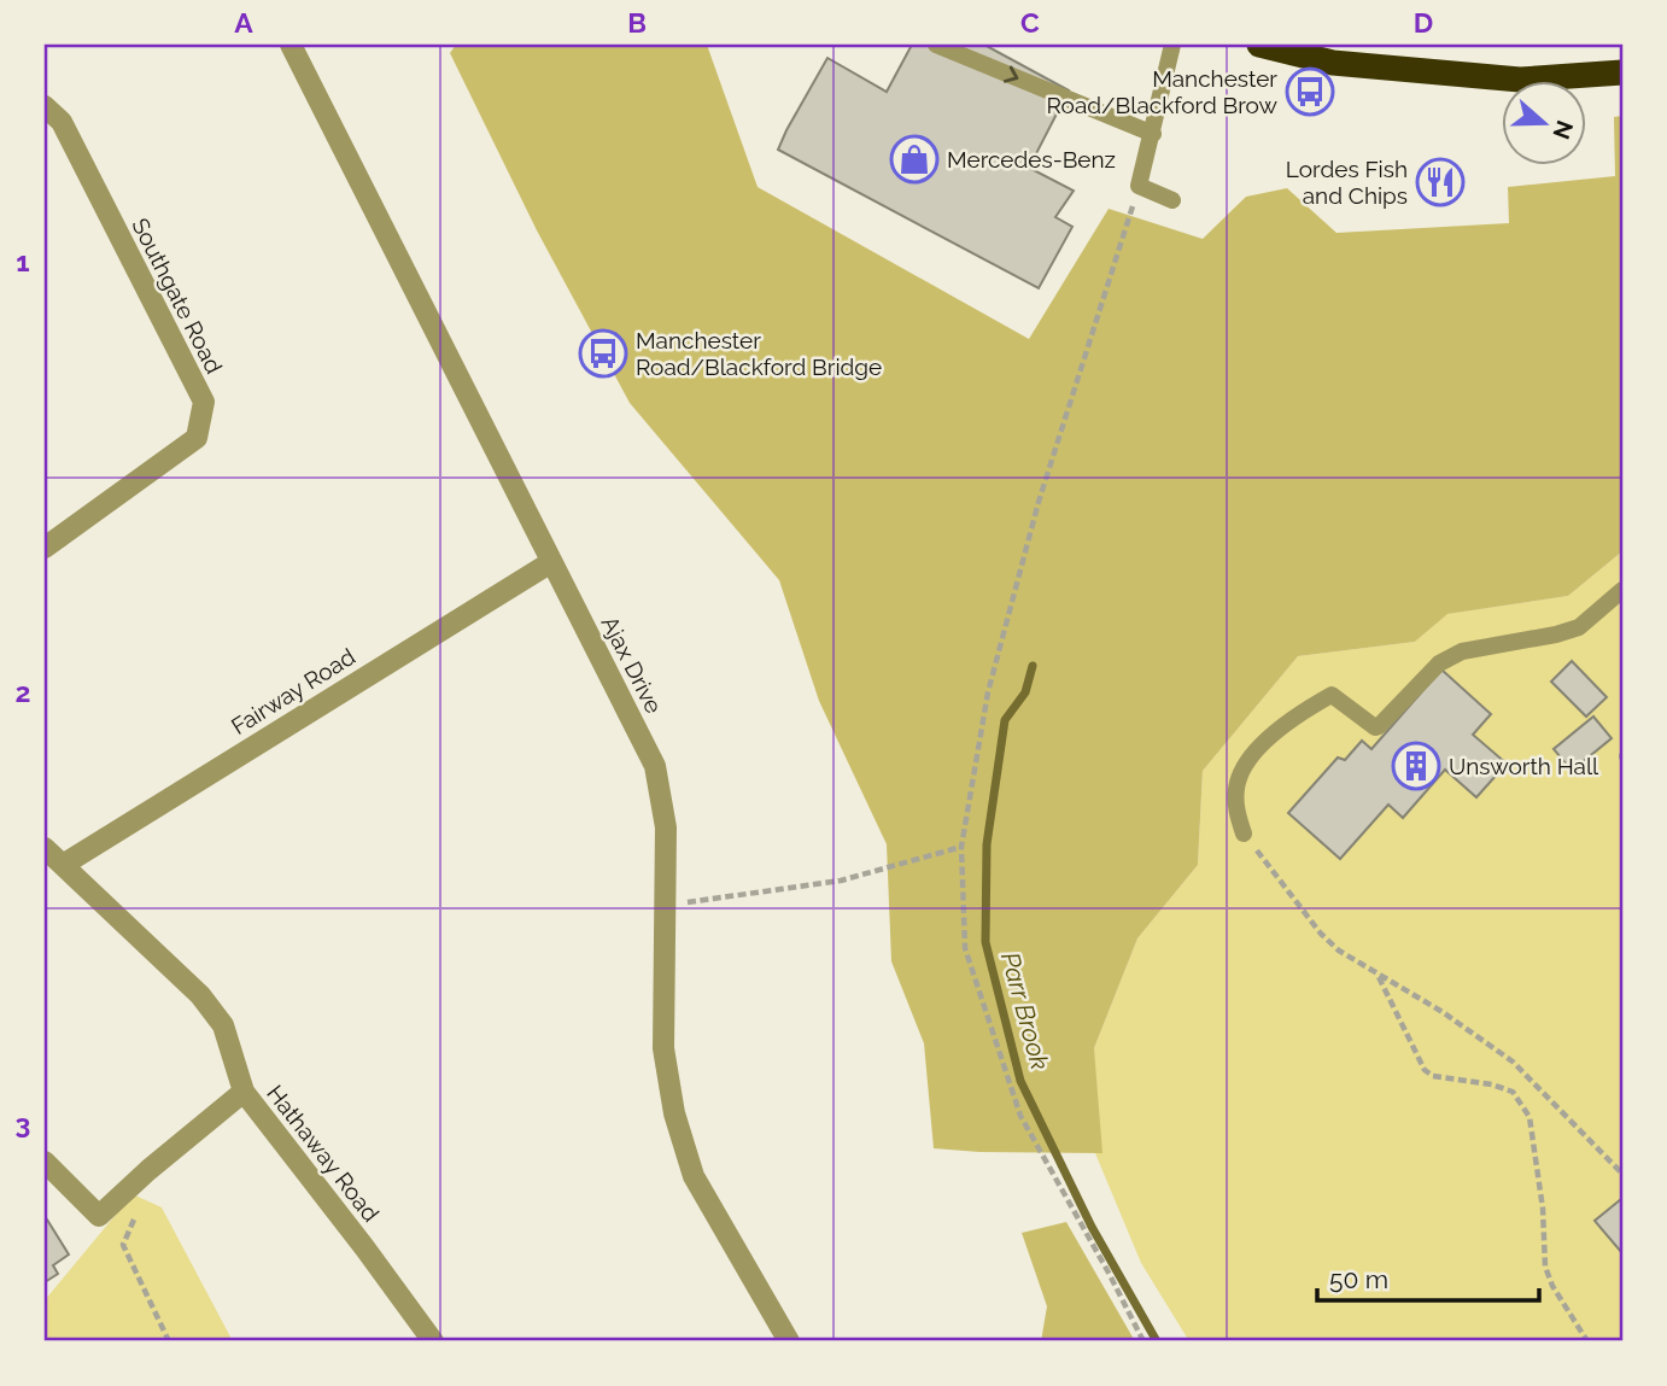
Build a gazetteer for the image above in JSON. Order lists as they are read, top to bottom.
{
  "streets": {
    "street": [
      "Southgate Road",
      "Ajax Drive",
      "Fairway Road",
      "Hathaway Road"
    ]
  },
  "crossings": [
    ["Ajax Drive", "Fairway Road"],
    ["Fairway Road", "Hathaway Road"]
  ],
  "water": ["Parr Brook"],
  "places": {
    "bus stop": ["Manchester Road/Blackford Brow", "Manchester Road/Blackford Bridge"],
    "shop": ["Mercedes-Benz"],
    "restaurant": ["Lordes Fish and Chips"],
    "building": ["Unsworth Hall"]
  },
  "scale_bar": "50 m",
  "north": "right",
  "grid": {
    "columns": [
      "A",
      "B",
      "C",
      "D"
    ],
    "rows": ["1", "2", "3"]
  }
}
